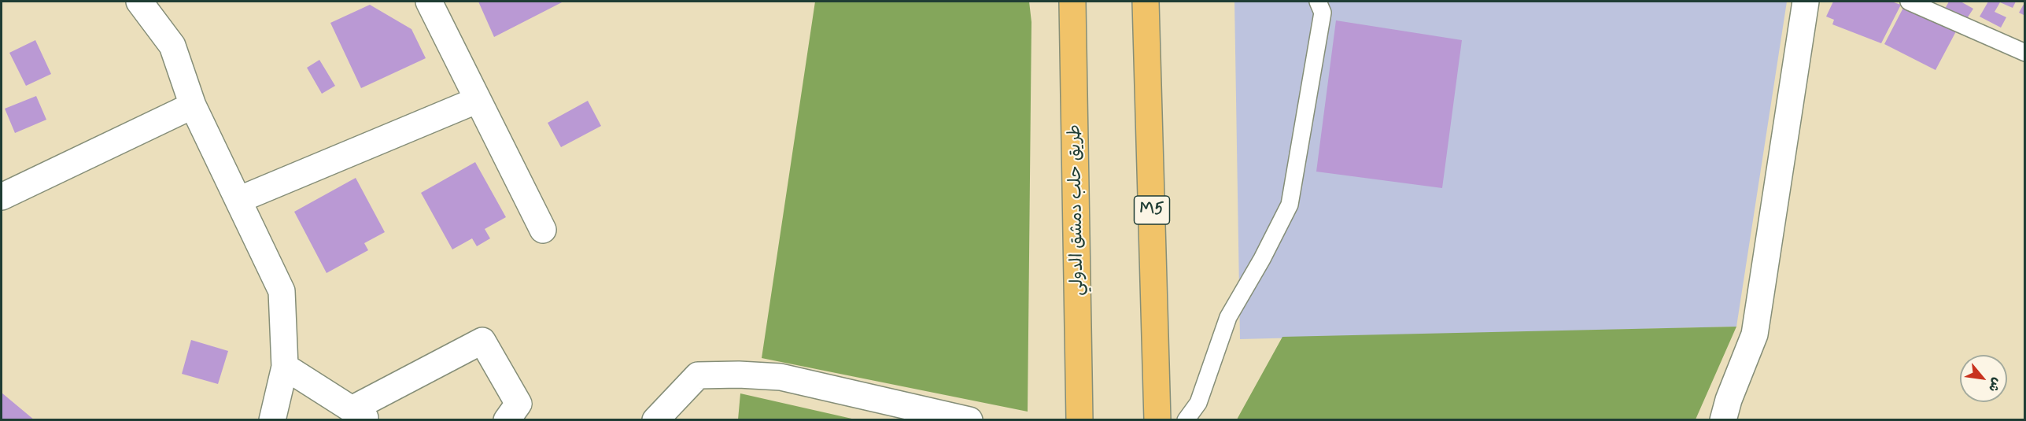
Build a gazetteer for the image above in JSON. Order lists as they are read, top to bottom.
{
  "streets": {
    "highway": ["طريق حلب دمشق الدولي", "M5"]
  },
  "north": "bottom right"
}
